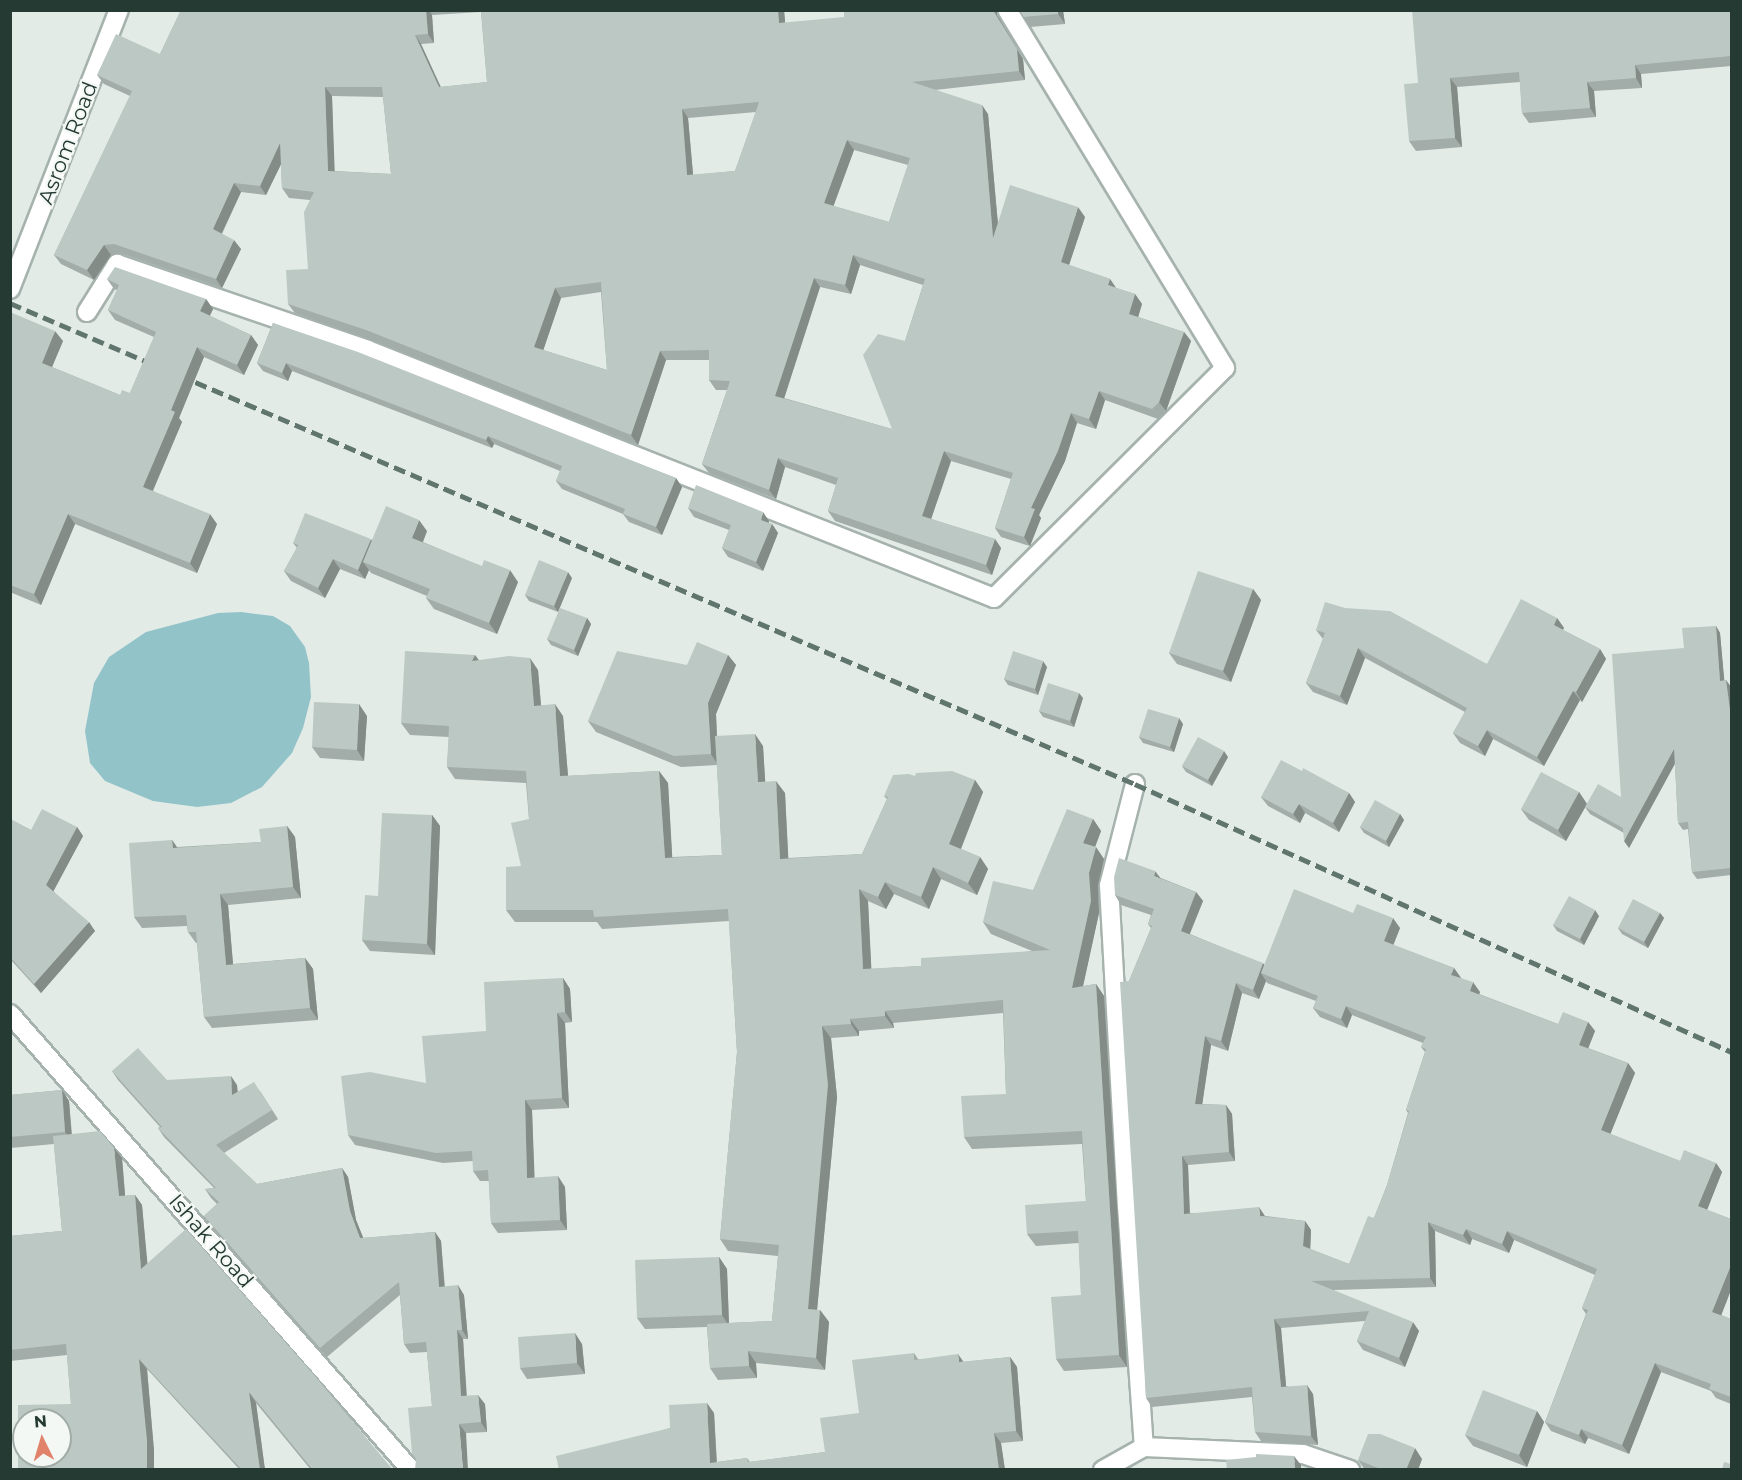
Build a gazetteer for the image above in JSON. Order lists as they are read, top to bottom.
{
  "streets": {
    "street": ["Asrom Road", "Ishak Road"]
  },
  "north": "top"
}
